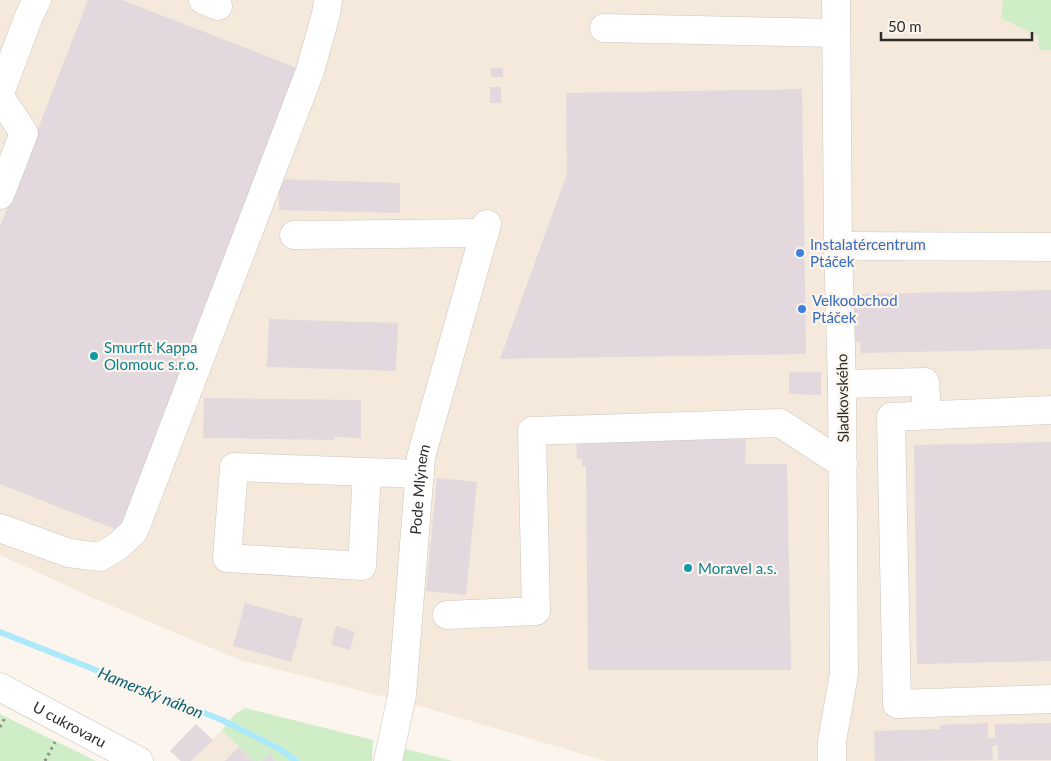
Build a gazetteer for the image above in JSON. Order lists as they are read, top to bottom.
{
  "streets": {
    "street": ["Sladkovského", "Pode Mlýnem", "U cukrovaru"]
  },
  "water": ["Hamerský náhon"],
  "places": [
    "Instalatércentrum Ptáček",
    "Velkoobchod Ptáček",
    "Smurfit Kappa Olomouc s.r.o.",
    "Moravel a.s."
  ],
  "scale_bar": "50 m"
}
